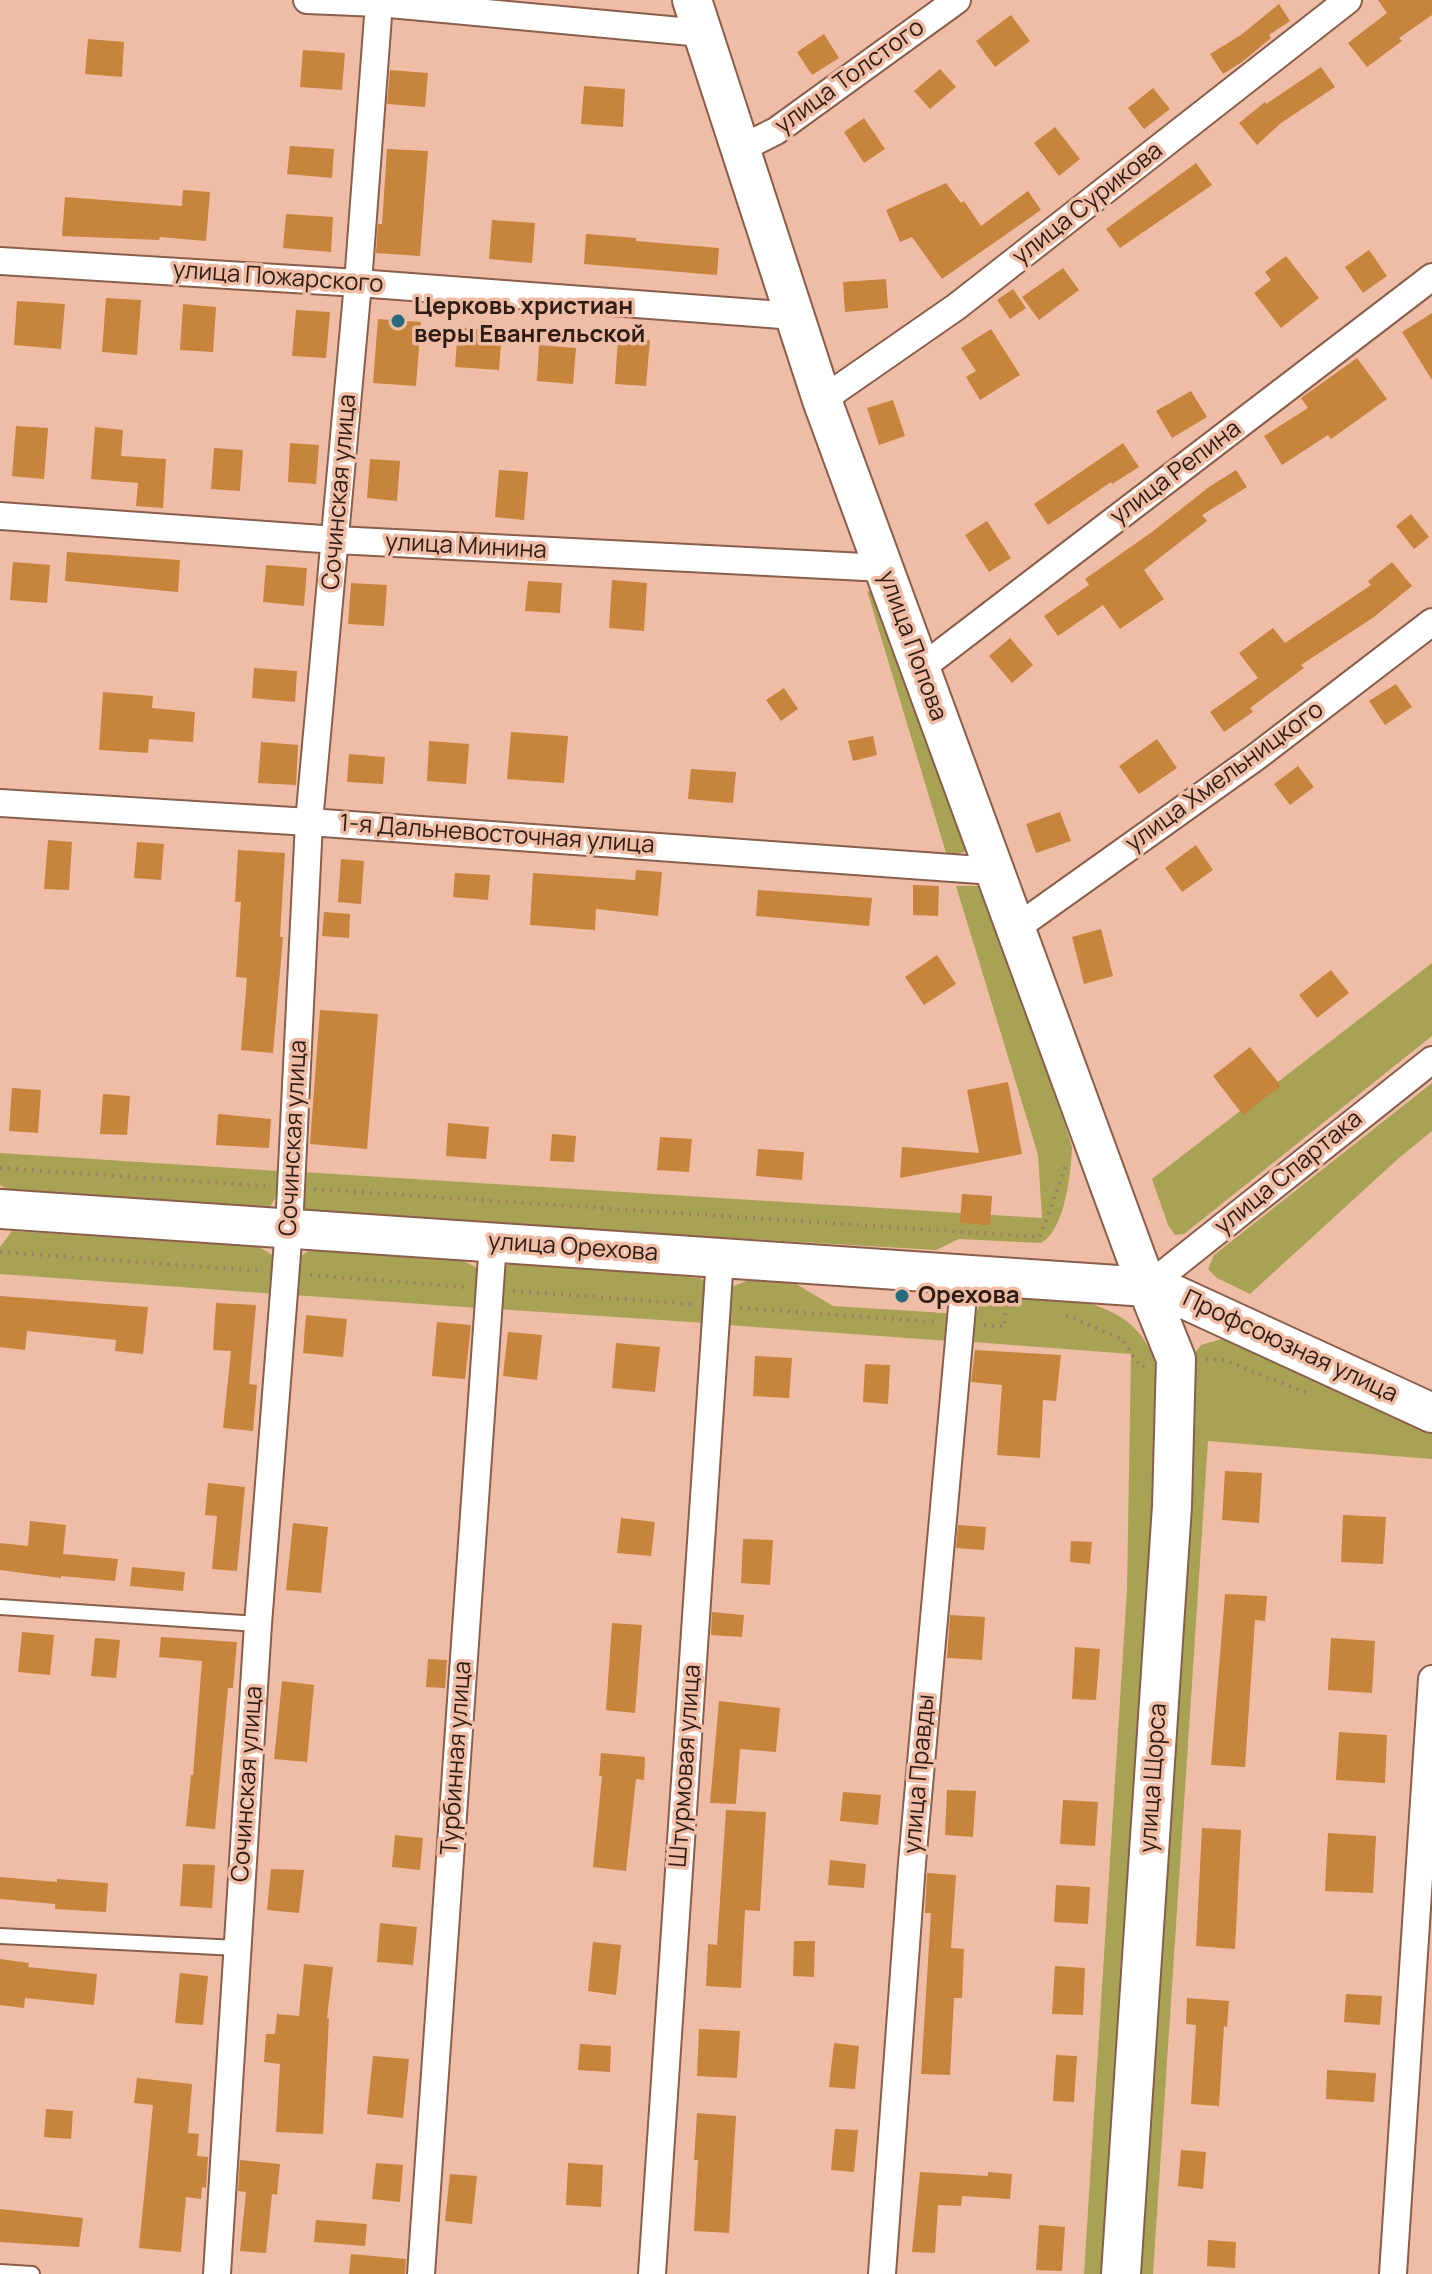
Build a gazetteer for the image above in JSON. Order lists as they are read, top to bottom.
{
  "streets": {
    "street": [
      "улица Толстого",
      "улица Сурикова",
      "улица Пожарского",
      "улица Репина",
      "Сочинская улица",
      "улица Минина",
      "улица Попова",
      "улица Хмельницкого",
      "1-я Дальневосточная улица",
      "улица Спартака",
      "улица Орехова",
      "Профсоюзная улица",
      "Турбинная улица",
      "Штурмовая улица",
      "улица Правды",
      "улица Щорса"
    ]
  },
  "crossings": [
    ["улица Толстого", "улица Попова"],
    ["улица Сурикова", "улица Попова"],
    ["улица Пожарского", "Сочинская улица"],
    ["улица Пожарского", "улица Попова"],
    ["улица Репина", "улица Попова"],
    ["Сочинская улица", "улица Минина"],
    ["Сочинская улица", "1-я Дальневосточная улица"],
    ["Сочинская улица", "улица Орехова"],
    ["улица Минина", "улица Попова"],
    ["улица Попова", "улица Хмельницкого"],
    ["улица Попова", "1-я Дальневосточная улица"],
    ["улица Попова", "улица Спартака"],
    ["улица Попова", "улица Орехова"],
    ["улица Попова", "Профсоюзная улица"],
    ["улица Попова", "улица Щорса"],
    ["улица Спартака", "улица Орехова"],
    ["улица Спартака", "Профсоюзная улица"],
    ["улица Спартака", "улица Щорса"],
    ["улица Орехова", "Профсоюзная улица"],
    ["улица Орехова", "Турбинная улица"],
    ["улица Орехова", "Штурмовая улица"],
    ["улица Орехова", "улица Правды"],
    ["улица Орехова", "улица Щорса"],
    ["Профсоюзная улица", "улица Щорса"]
  ],
  "places": ["Церковь христиан веры Евангельской", "Орехова"]
}
